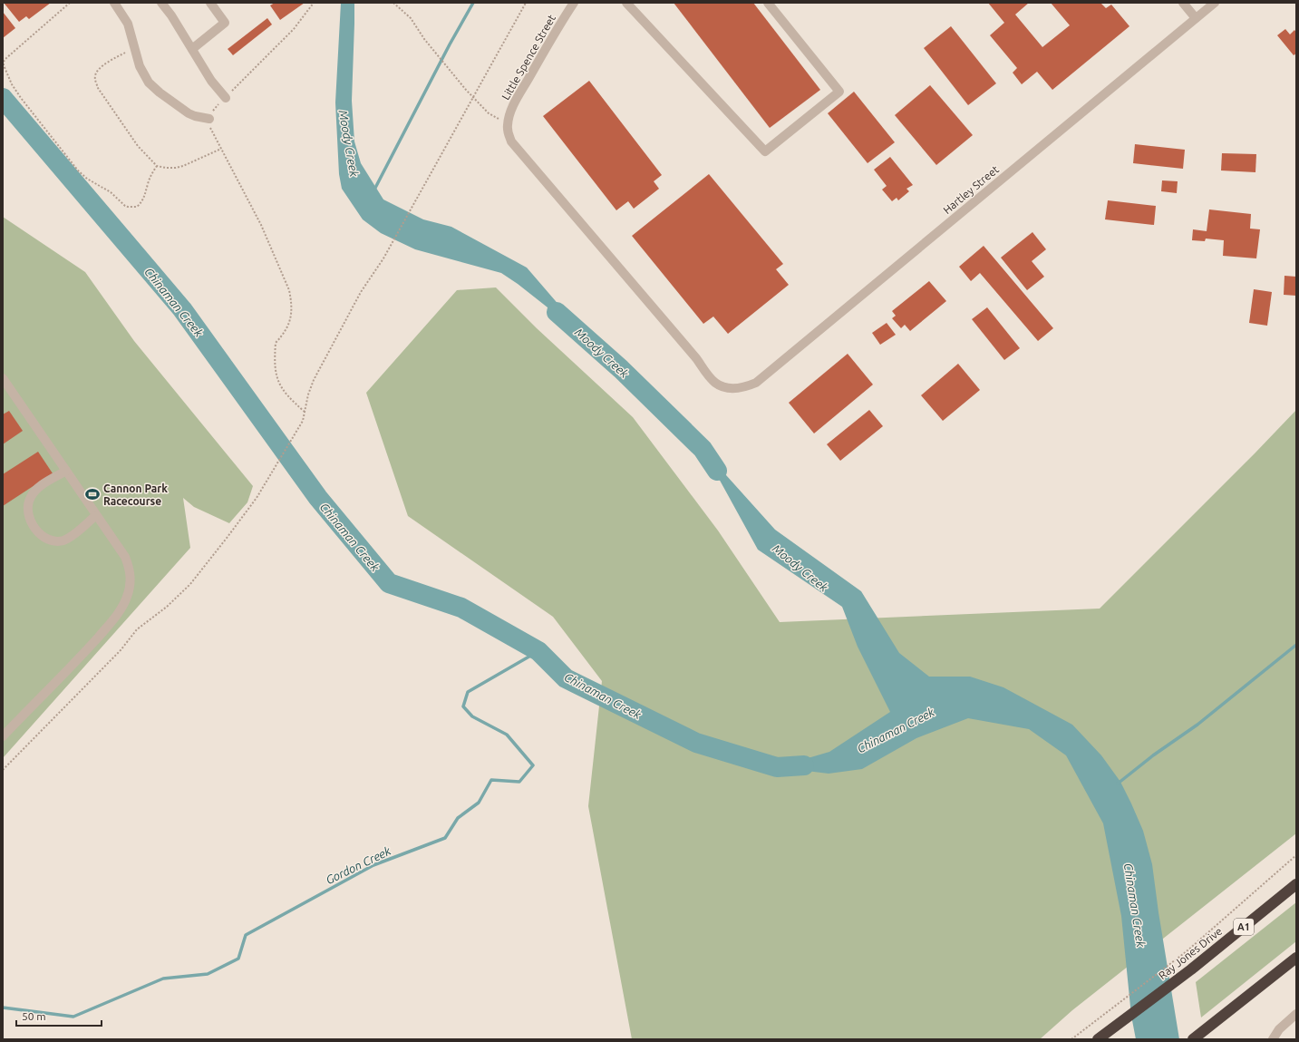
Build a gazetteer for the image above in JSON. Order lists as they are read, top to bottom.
{
  "streets": {
    "highway": ["A1", "Ray Jones Drive"],
    "street": ["Little Spence Street", "Hartley Street"]
  },
  "crossings": [
    ["Little Spence Street", "Hartley Street"]
  ],
  "water": ["Moody Creek", "Chinaman Creek", "Gordon Creek"],
  "places": {
    "sports": ["Cannon Park Racecourse"]
  },
  "scale_bar": "50 m"
}
